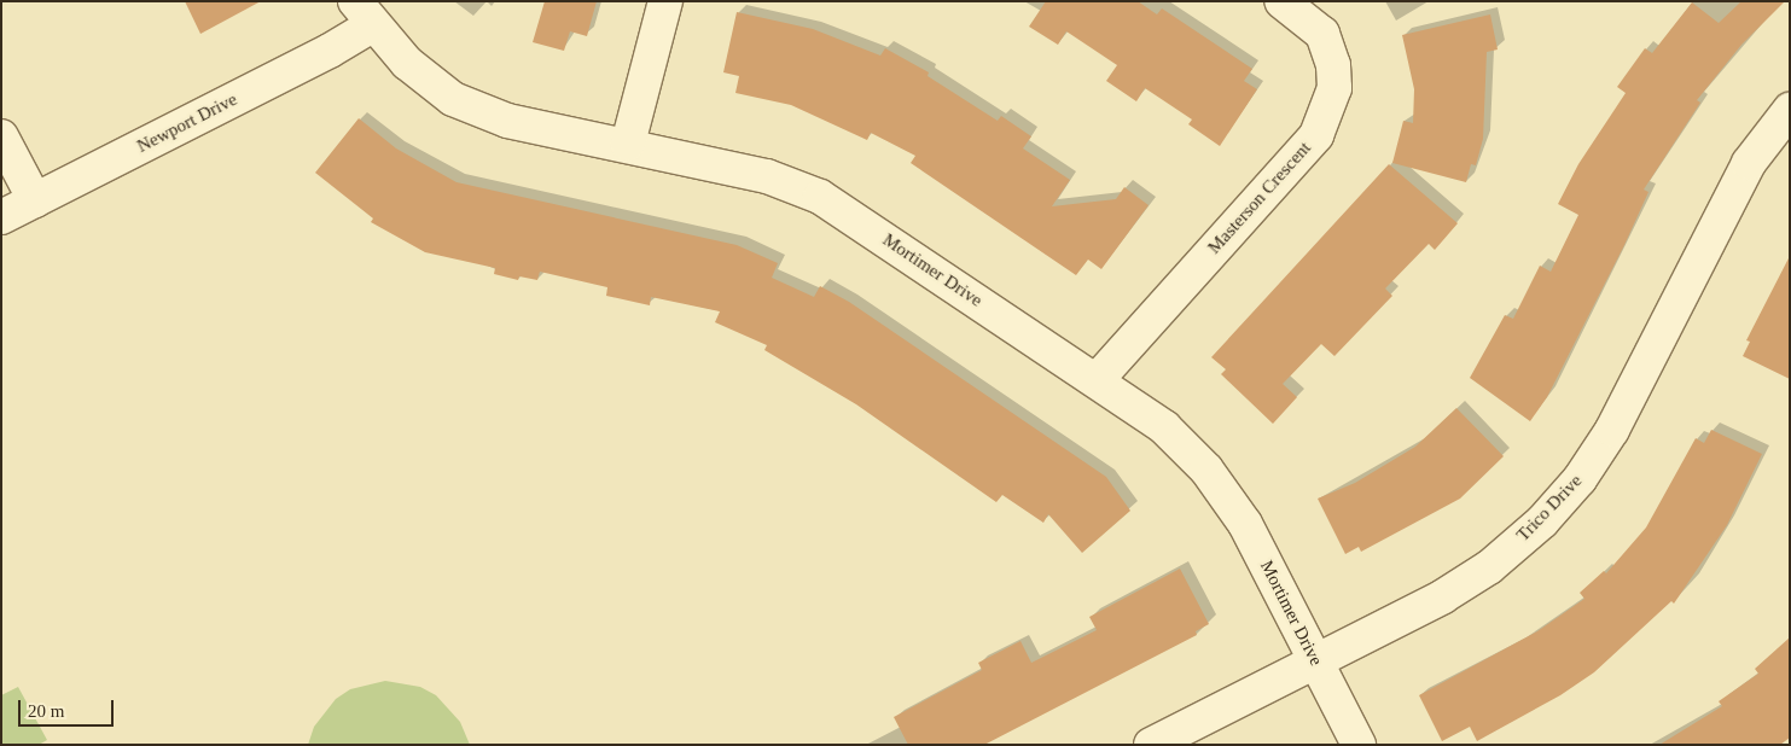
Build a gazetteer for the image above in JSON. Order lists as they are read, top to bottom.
{
  "streets": {
    "street": [
      "Newport Drive",
      "Masterson Crescent",
      "Mortimer Drive",
      "Trico Drive"
    ]
  },
  "crossings": [
    ["Newport Drive", "Mortimer Drive"],
    ["Masterson Crescent", "Mortimer Drive"],
    ["Mortimer Drive", "Trico Drive"]
  ],
  "scale_bar": "20 m"
}
